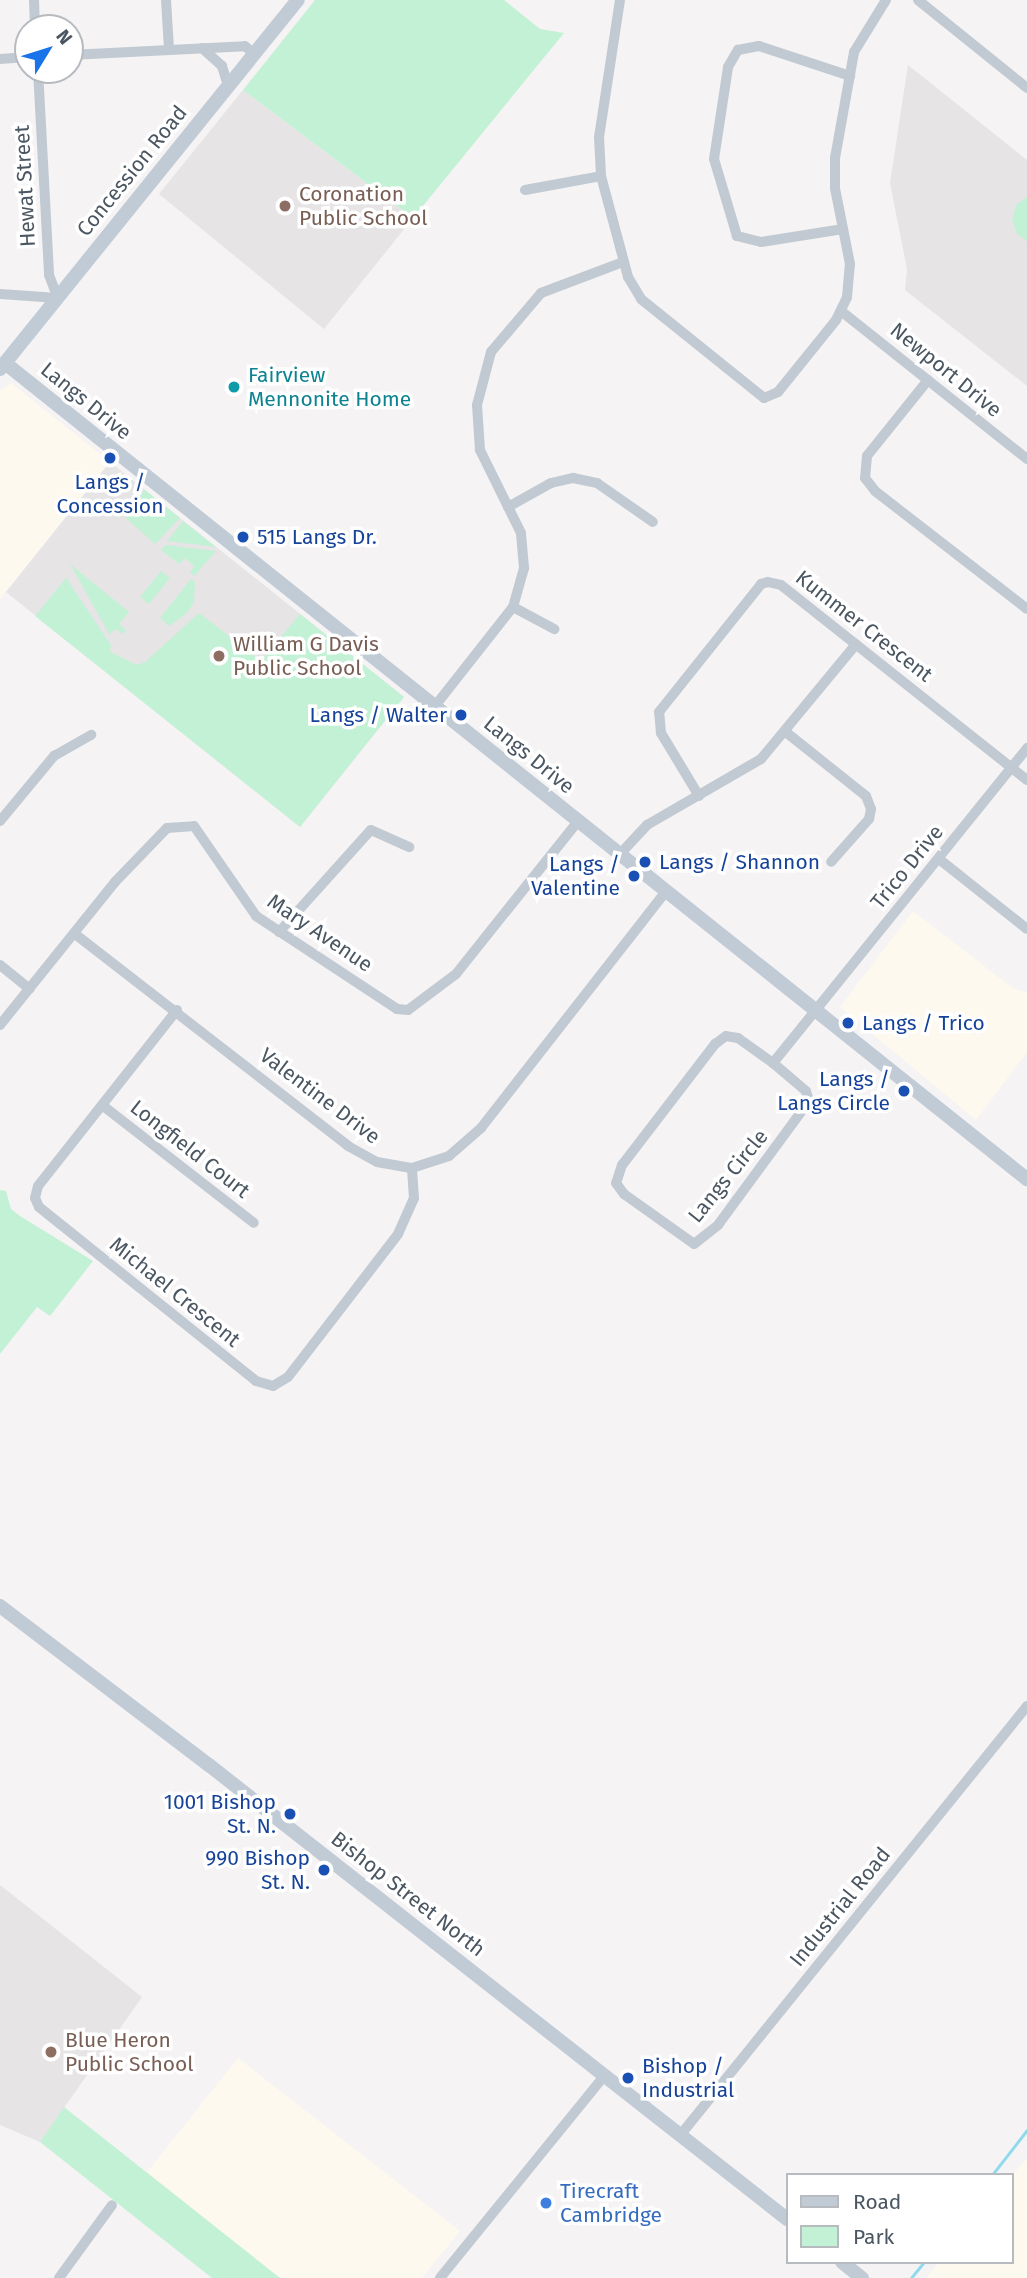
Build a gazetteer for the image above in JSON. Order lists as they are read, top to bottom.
{
  "streets": {
    "main road": ["Concession Road", "Langs Drive", "Bishop Street North"],
    "street": [
      "Hewat Street",
      "Newport Drive",
      "Kummer Crescent",
      "Trico Drive",
      "Mary Avenue",
      "Valentine Drive",
      "Longfield Court",
      "Langs Circle",
      "Michael Crescent",
      "Industrial Road"
    ]
  },
  "crossings": [
    ["Concession Road", "Hewat Street"],
    ["Concession Road", "Langs Drive"],
    ["Langs Drive", "Trico Drive"],
    ["Langs Drive", "Mary Avenue"],
    ["Langs Drive", "Valentine Drive"],
    ["Kummer Crescent", "Trico Drive"],
    ["Mary Avenue", "Valentine Drive"],
    ["Valentine Drive", "Michael Crescent"],
    ["Longfield Court", "Michael Crescent"],
    ["Bishop Street North", "Industrial Road"]
  ],
  "places": [
    "Coronation Public School",
    "Fairview Mennonite Home",
    "Langs / Concession",
    "515 Langs Dr.",
    "William G Davis Public School",
    "Langs / Walter",
    "Langs / Shannon",
    "Langs / Valentine",
    "Langs / Trico",
    "Langs / Langs Circle",
    "1001 Bishop St. N.",
    "990 Bishop St. N.",
    "Blue Heron Public School",
    "Bishop / Industrial",
    "Tirecraft Cambridge"
  ],
  "legend": ["Road", "Park"],
  "north": "top right"
}
